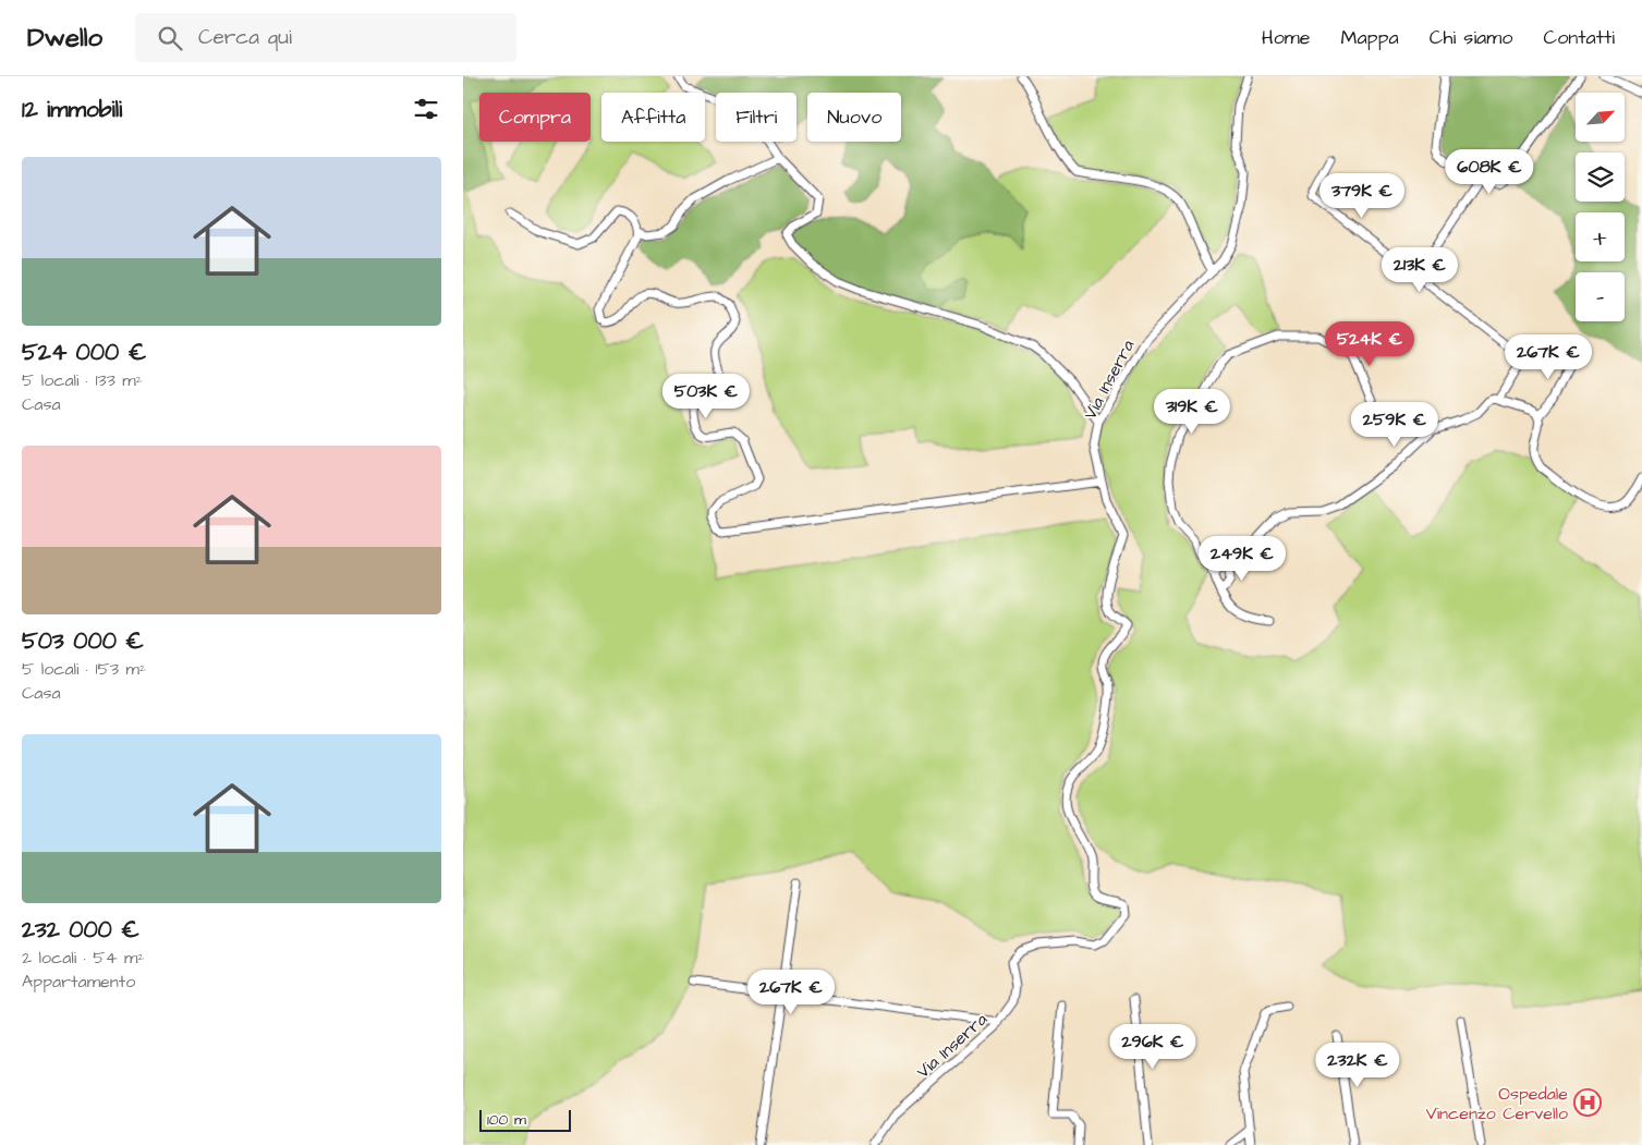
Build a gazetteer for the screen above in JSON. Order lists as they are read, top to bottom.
{
  "streets": {
    "street": ["Via Inserra"]
  },
  "places": {
    "hospital": ["Ospedale Vincenzo Cervello"]
  },
  "scale_bar": "100 m",
  "north": "top right",
  "page": {
    "header": "Dwello",
    "search": "Cerca qui",
    "nav": [
      "Home",
      "Mappa",
      "Chi siamo",
      "Contatti"
    ],
    "heading": "12 immobili",
    "map_buttons": ["+", "−"],
    "chip": [
      "Compra",
      "Affitta",
      "Filtri",
      "Nuovo"
    ],
    "list": [
      {
        "name": "524 000 €",
        "note": "5 locali · 133 m² · Casa"
      },
      {
        "name": "503 000 €",
        "note": "5 locali · 153 m² · Casa"
      },
      {
        "name": "232 000 €",
        "note": "2 locali · 54 m² · Appartamento"
      }
    ],
    "price": [
      "608K €",
      "379K €",
      "213K €",
      "524K €",
      "267K €",
      "503K €",
      "319K €",
      "259K €",
      "249K €",
      "267K €",
      "296K €",
      "232K €"
    ],
    "scale": "100 m"
  }
}
